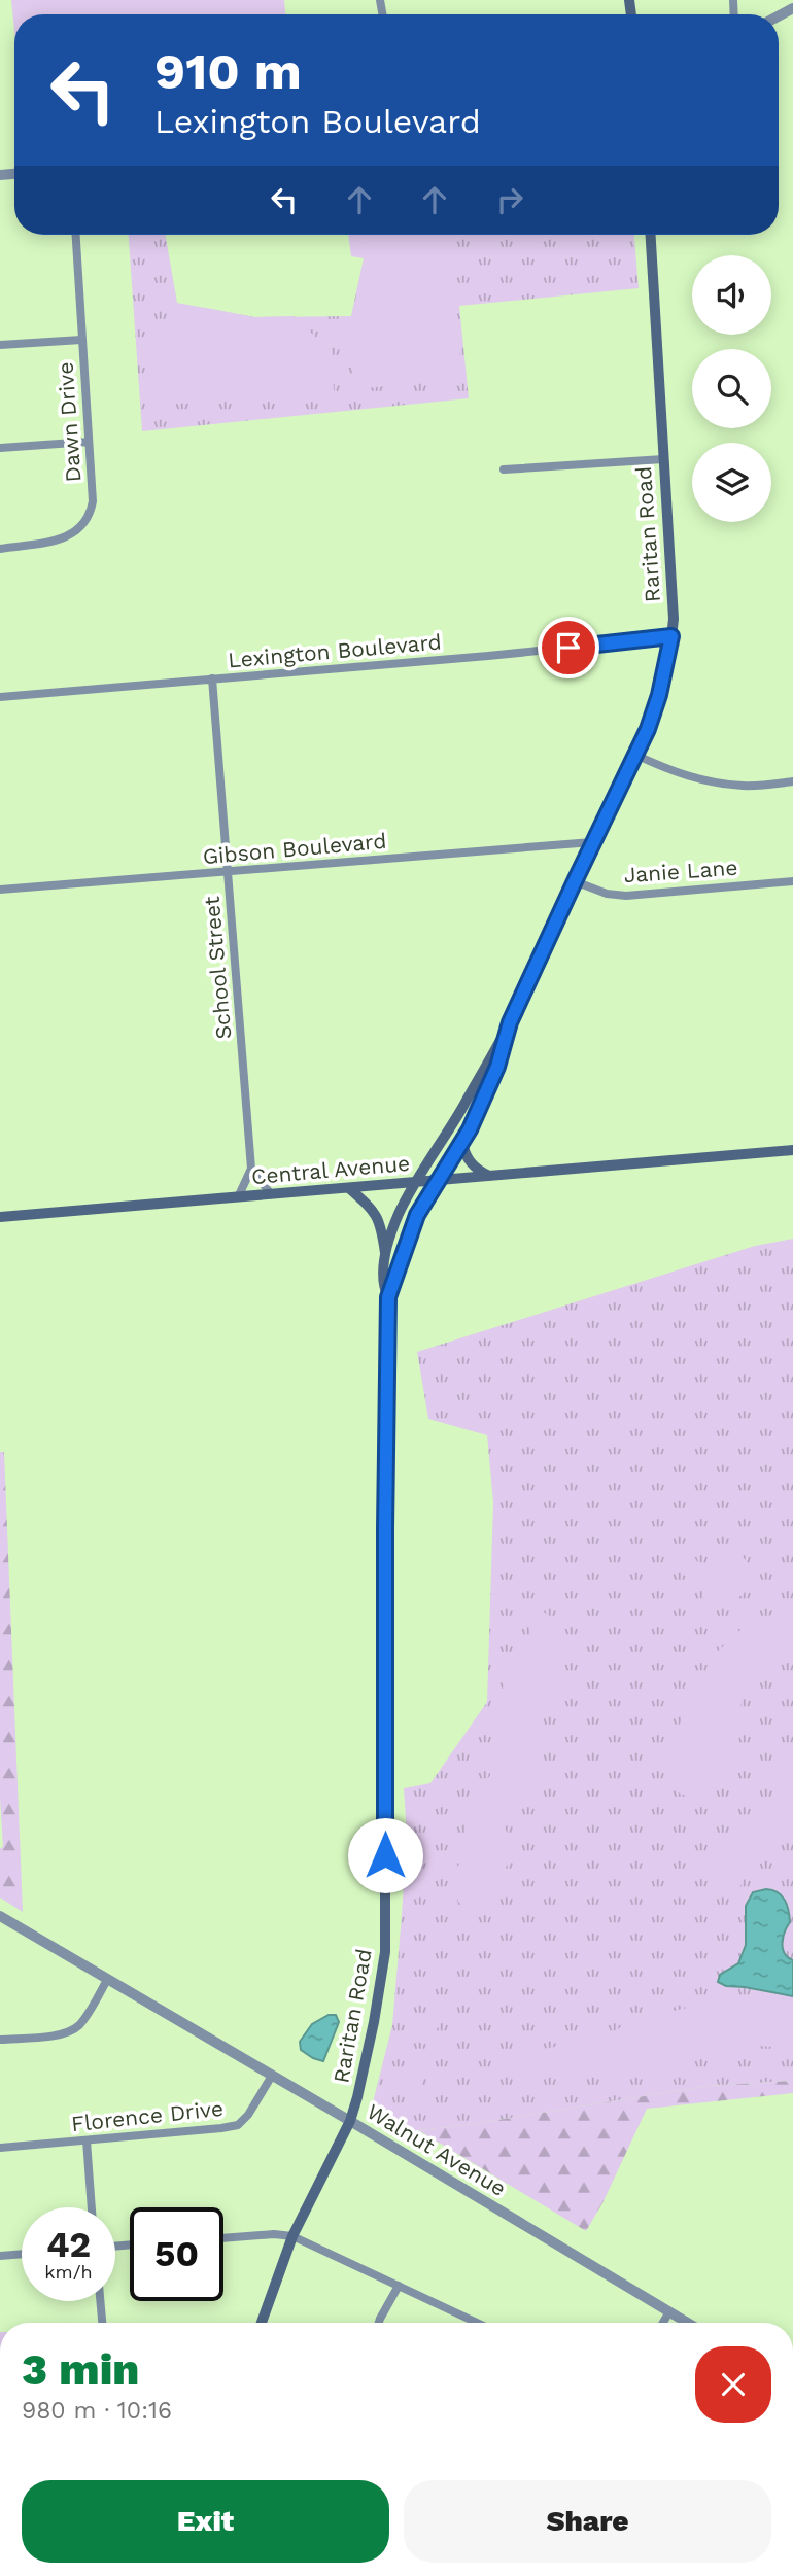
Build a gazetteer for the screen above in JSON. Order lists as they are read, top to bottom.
{
  "streets": {
    "main road": ["Raritan Road", "Central Avenue"],
    "street": [
      "Dawn Drive",
      "Lexington Boulevard",
      "Gibson Boulevard",
      "Janie Lane",
      "School Street",
      "Florence Drive",
      "Walnut Avenue"
    ]
  },
  "crossings": [
    ["Raritan Road", "Lexington Boulevard"],
    ["Raritan Road", "Gibson Boulevard"],
    ["Raritan Road", "Janie Lane"],
    ["Raritan Road", "Central Avenue"],
    ["Raritan Road", "Walnut Avenue"],
    ["Lexington Boulevard", "School Street"],
    ["Gibson Boulevard", "School Street"],
    ["School Street", "Central Avenue"],
    ["Florence Drive", "Walnut Avenue"]
  ],
  "page": {
    "turn": ["910 m", "Lexington Boulevard"],
    "speed": "42 km/h",
    "limit": "50",
    "heading": ["3 min", "980 m · 10:16"],
    "buttons": ["Exit", "Share"]
  }
}
